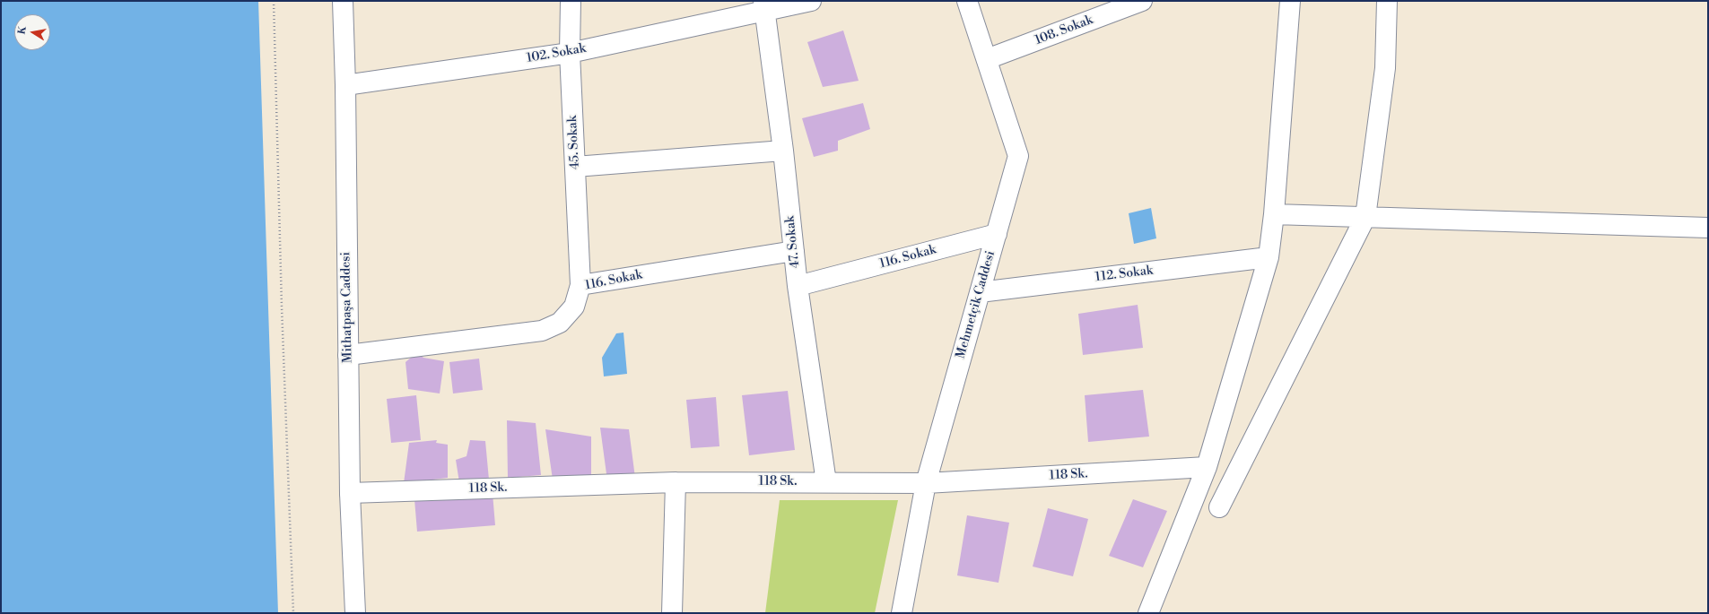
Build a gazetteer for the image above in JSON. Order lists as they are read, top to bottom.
{
  "streets": {
    "street": [
      "108. Sokak",
      "102. Sokak",
      "45. Sokak",
      "47. Sokak",
      "116. Sokak",
      "112. Sokak",
      "Mehmetçik Caddesi",
      "Mithatpaşa Caddesi",
      "118 Sk."
    ]
  },
  "crossings": [
    ["108. Sokak", "Mehmetçik Caddesi"],
    ["102. Sokak", "45. Sokak"],
    ["102. Sokak", "47. Sokak"],
    ["102. Sokak", "Mithatpaşa Caddesi"],
    ["45. Sokak", "116. Sokak"],
    ["47. Sokak", "116. Sokak"],
    ["47. Sokak", "118 Sk."],
    ["116. Sokak", "Mehmetçik Caddesi"],
    ["116. Sokak", "Mithatpaşa Caddesi"],
    ["112. Sokak", "Mehmetçik Caddesi"],
    ["Mehmetçik Caddesi", "118 Sk."],
    ["Mithatpaşa Caddesi", "118 Sk."]
  ],
  "north": "left"
}
